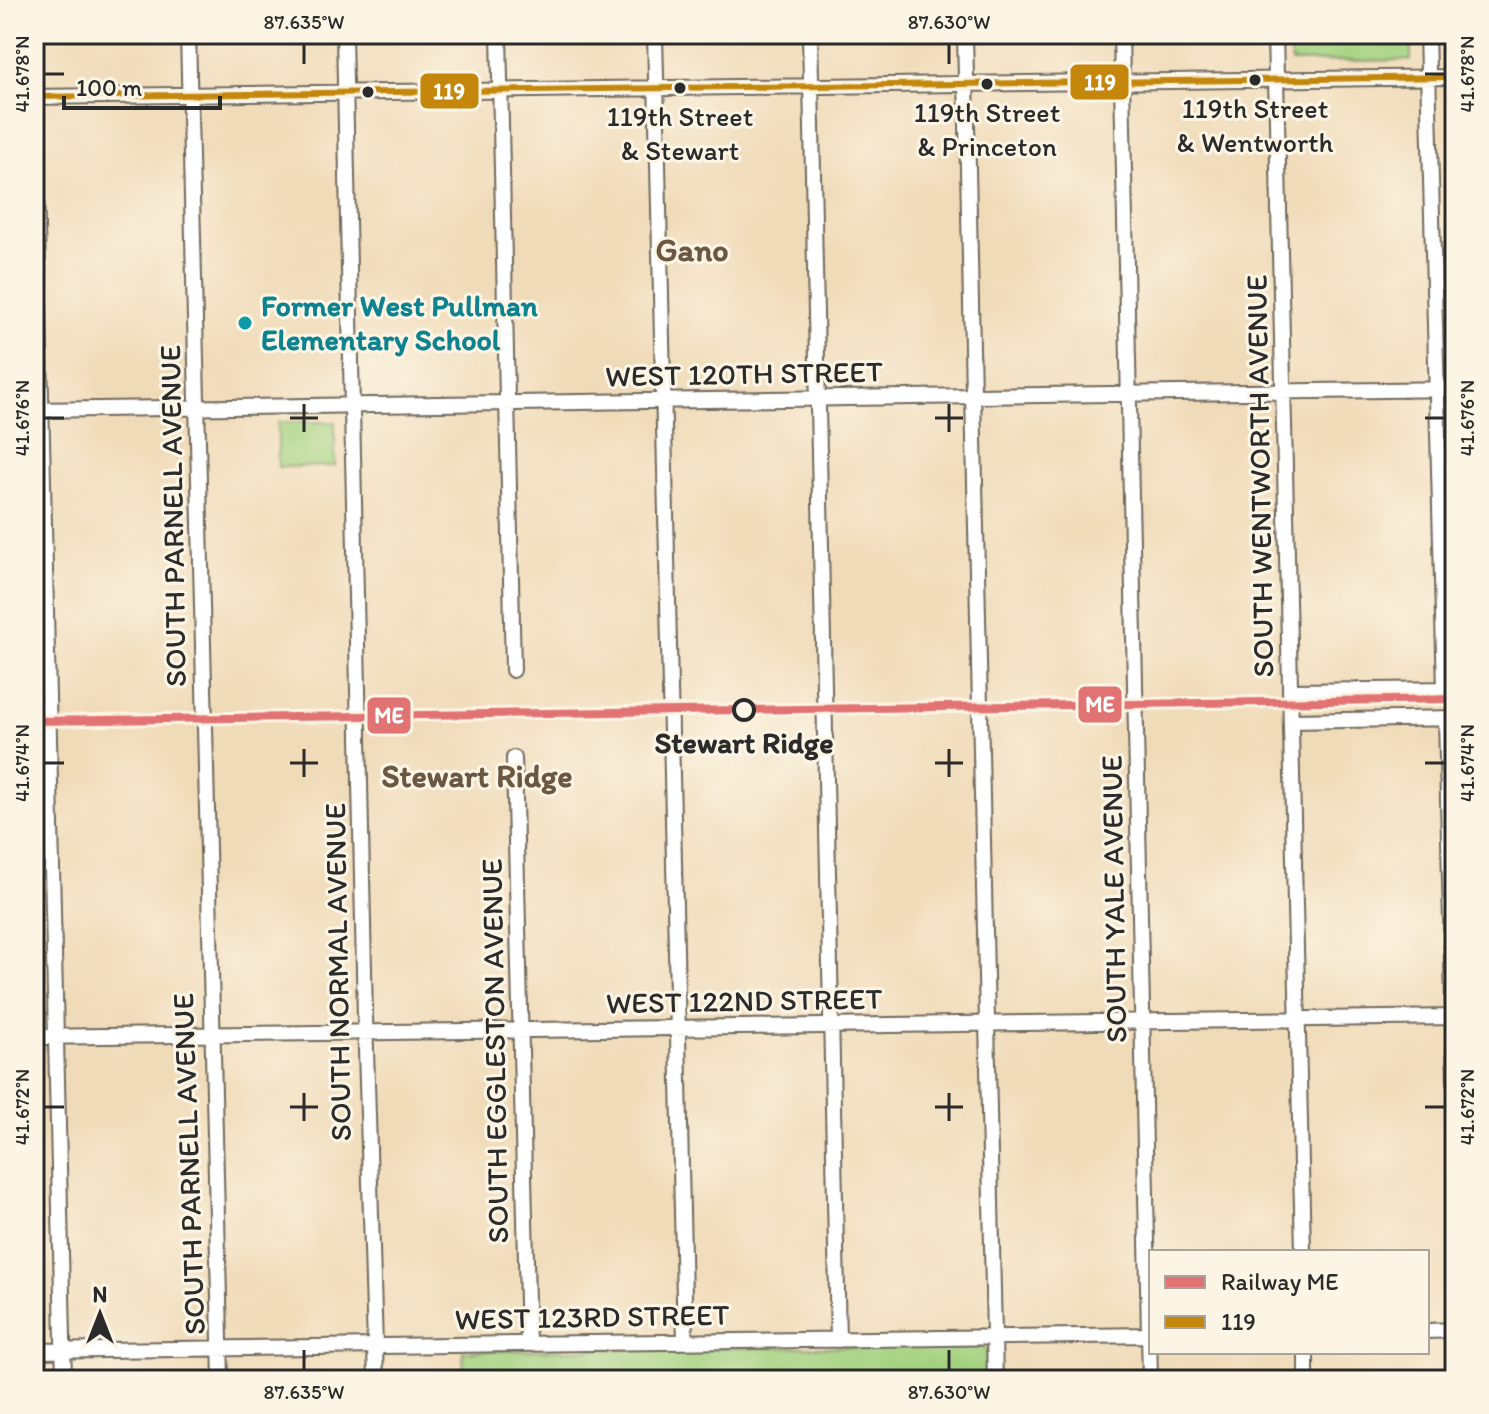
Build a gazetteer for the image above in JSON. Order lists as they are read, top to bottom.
{
  "streets": {
    "street": [
      "WEST 120TH STREET",
      "SOUTH WENTWORTH AVENUE",
      "SOUTH PARNELL AVENUE",
      "SOUTH YALE AVENUE",
      "SOUTH NORMAL AVENUE",
      "WEST 122ND STREET",
      "SOUTH EGGLESTON AVENUE",
      "WEST 123RD STREET"
    ]
  },
  "crossings": [
    ["WEST 120TH STREET", "SOUTH WENTWORTH AVENUE"],
    ["WEST 120TH STREET", "SOUTH PARNELL AVENUE"],
    ["WEST 120TH STREET", "SOUTH YALE AVENUE"],
    ["WEST 120TH STREET", "SOUTH NORMAL AVENUE"],
    ["SOUTH WENTWORTH AVENUE", "WEST 122ND STREET"],
    ["SOUTH PARNELL AVENUE", "WEST 122ND STREET"],
    ["SOUTH PARNELL AVENUE", "WEST 123RD STREET"],
    ["SOUTH YALE AVENUE", "WEST 122ND STREET"],
    ["SOUTH NORMAL AVENUE", "WEST 122ND STREET"],
    ["SOUTH NORMAL AVENUE", "WEST 123RD STREET"],
    ["WEST 122ND STREET", "SOUTH EGGLESTON AVENUE"],
    ["SOUTH EGGLESTON AVENUE", "WEST 123RD STREET"]
  ],
  "districts": ["Gano", "Stewart Ridge"],
  "places": [
    "119th Street & Wentworth",
    "119th Street & Princeton",
    "119th Street & Stewart",
    "Former West Pullman Elementary School",
    "Stewart Ridge"
  ],
  "lines": ["transit line 119", "rail line ME"],
  "legend": ["Railway ME", "119"],
  "scale_bar": "100 m",
  "north": "top",
  "coordinates": [
    "87.635°W",
    "87.630°W",
    "41.678°N",
    "41.676°N",
    "41.674°N",
    "41.672°N"
  ]
}
